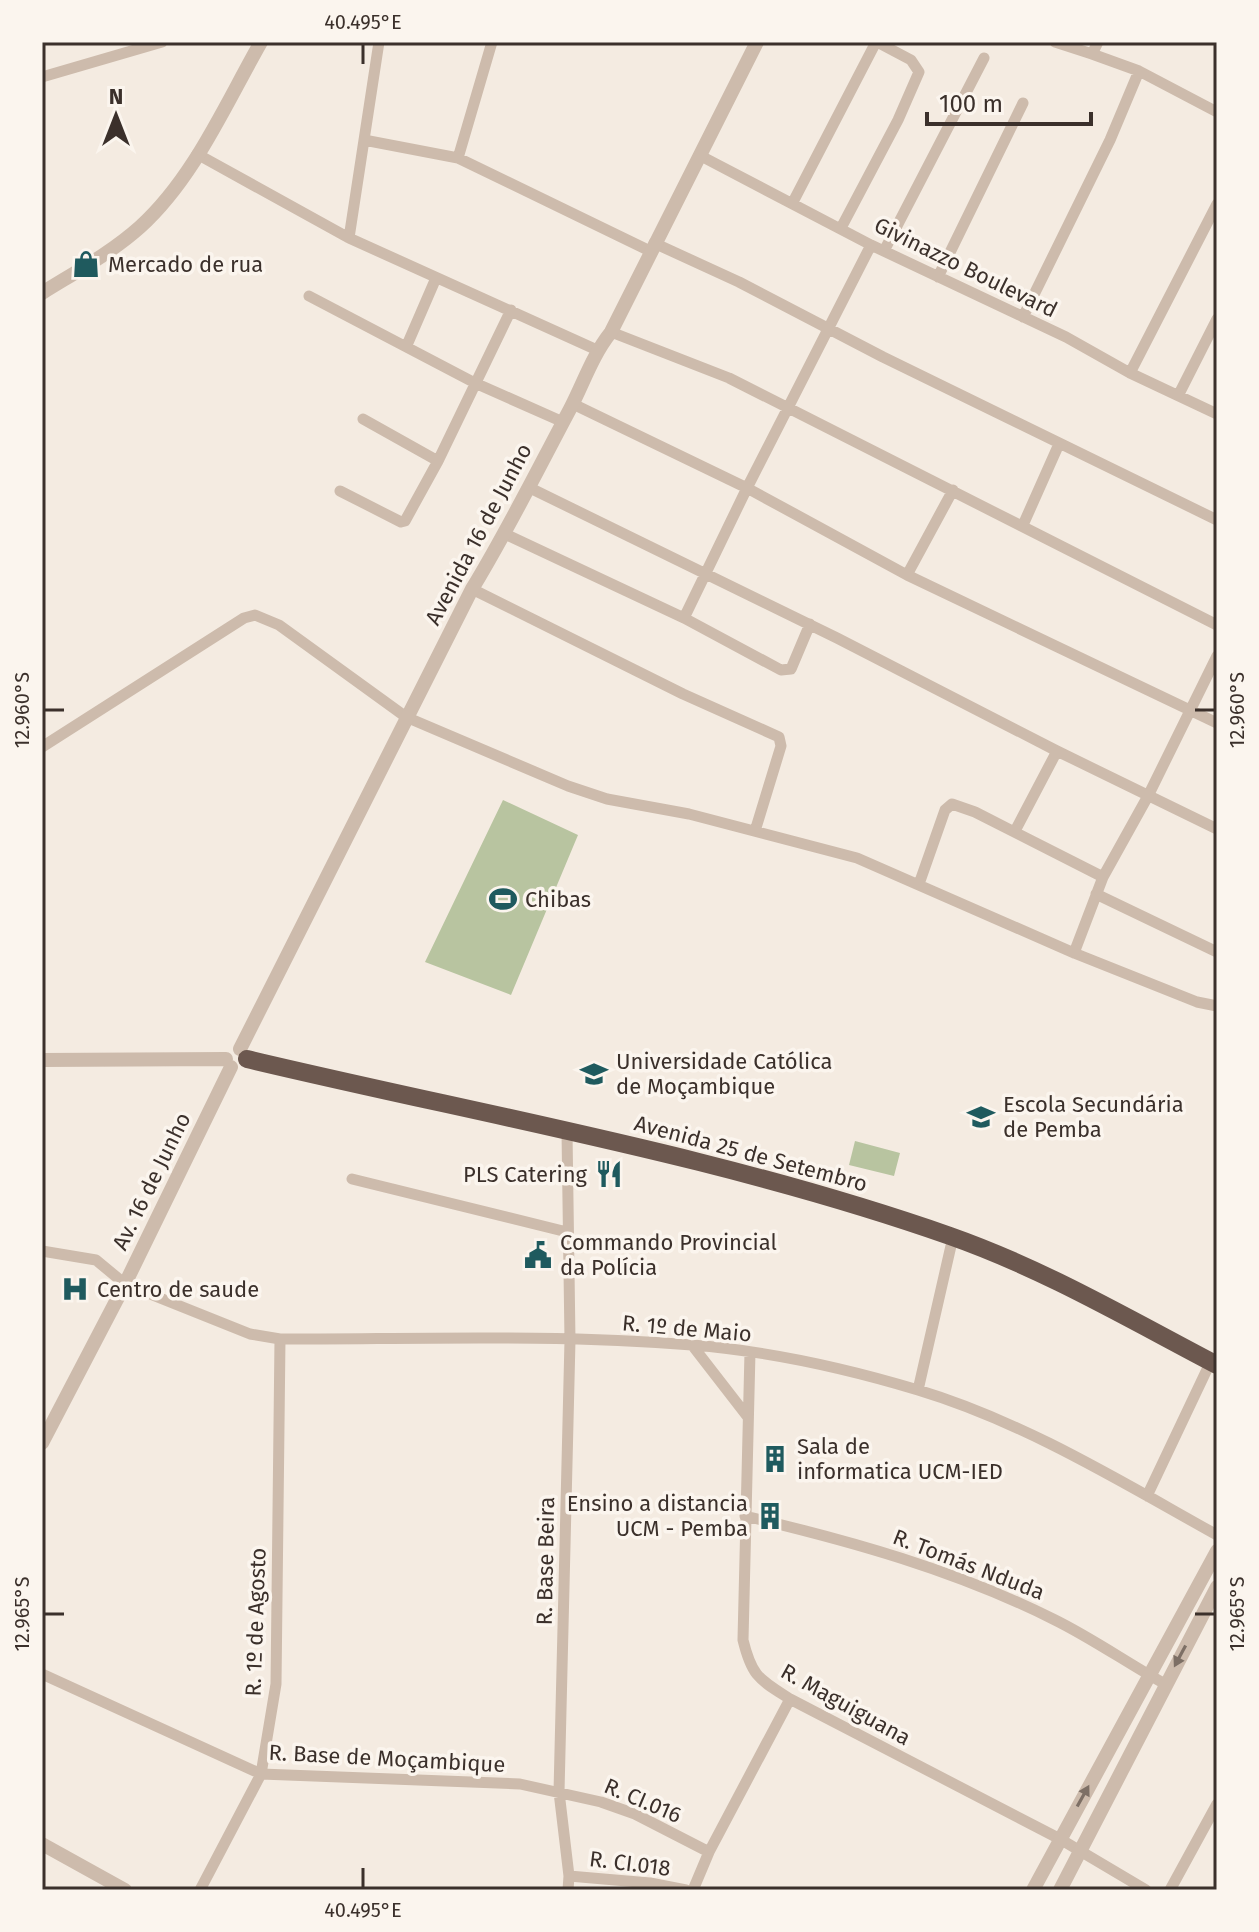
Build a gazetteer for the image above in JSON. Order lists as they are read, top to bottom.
{
  "streets": {
    "highway": ["Avenida 25 de Setembro"],
    "street": [
      "Givinazzo Boulevard",
      "Avenida 16 de Junho",
      "Av. 16 de Junho",
      "R. 1º de Maio",
      "R. Base Beira",
      "R. Tomás Nduda",
      "R. 1º de Agosto",
      "R. Maguiguana",
      "R. Base de Moçambique",
      "R. CI.016",
      "R. CI.018"
    ]
  },
  "crossings": [
    ["Givinazzo Boulevard", "Avenida 16 de Junho"],
    ["Avenida 16 de Junho", "Avenida 25 de Setembro"],
    ["Avenida 16 de Junho", "Av. 16 de Junho"],
    ["Avenida 25 de Setembro", "Av. 16 de Junho"],
    ["Avenida 25 de Setembro", "R. Base Beira"],
    ["Av. 16 de Junho", "R. 1º de Maio"],
    ["R. 1º de Maio", "R. Base Beira"],
    ["R. 1º de Maio", "R. 1º de Agosto"],
    ["R. 1º de Maio", "R. Maguiguana"],
    ["R. Base Beira", "R. Base de Moçambique"],
    ["R. Base Beira", "R. CI.016"],
    ["R. Base Beira", "R. CI.018"],
    ["R. Tomás Nduda", "R. Maguiguana"],
    ["R. 1º de Agosto", "R. Base de Moçambique"],
    ["R. Base de Moçambique", "R. CI.016"]
  ],
  "places": {
    "shop": ["Mercado de rua"],
    "sports": ["Chibas"],
    "school or university": ["Universidade Católica de Moçambique", "Escola Secundária de Pemba"],
    "restaurant": ["PLS Catering"],
    "public building": ["Commando Provincial da Polícia"],
    "hospital": ["Centro de saude"],
    "building": ["Sala de informatica UCM-IED", "Ensino a distancia UCM - Pemba"]
  },
  "scale_bar": "100 m",
  "north": "top",
  "coordinates": ["40.495°E", "12.960°S", "12.965°S"]
}
